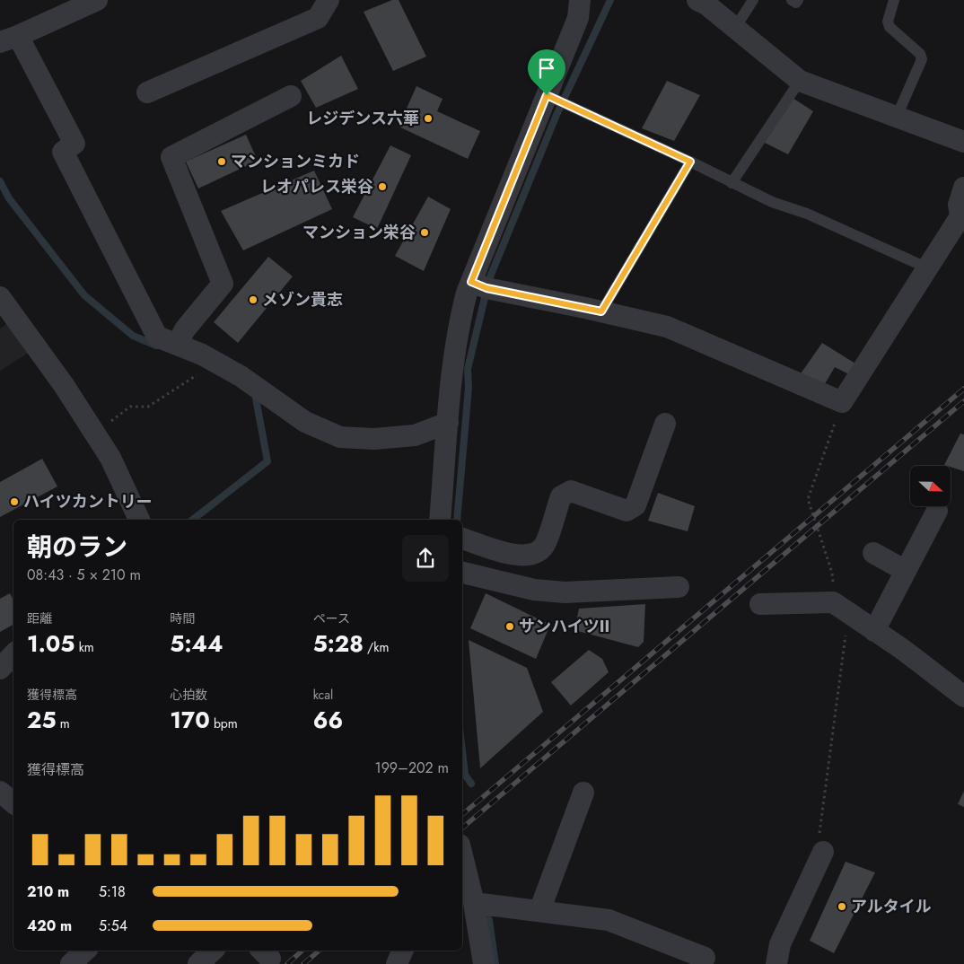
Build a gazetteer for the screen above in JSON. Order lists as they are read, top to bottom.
{
  "places": [
    "レジデンス六華",
    "マンションミカド",
    "レオパレス栄谷",
    "マンション栄谷",
    "メゾン貴志",
    "ハイツカントリー",
    "サンハイツII",
    "アルタイル"
  ],
  "north": "right",
  "page": {
    "heading": ["朝のラン", "08:43 · 5 × 210 m"],
    "stats": [
      ["距離", "1.05 km"],
      ["時間", "5:44"],
      ["ペース", "5:28 /km"],
      ["獲得標高", "25 m"],
      ["心拍数", "170 bpm"],
      ["kcal", "66"]
    ],
    "chart": ["獲得標高", "199–202 m"],
    "list": [
      {
        "name": "210 m",
        "note": "5:18"
      },
      {
        "name": "420 m",
        "note": "5:54"
      }
    ]
  }
}
